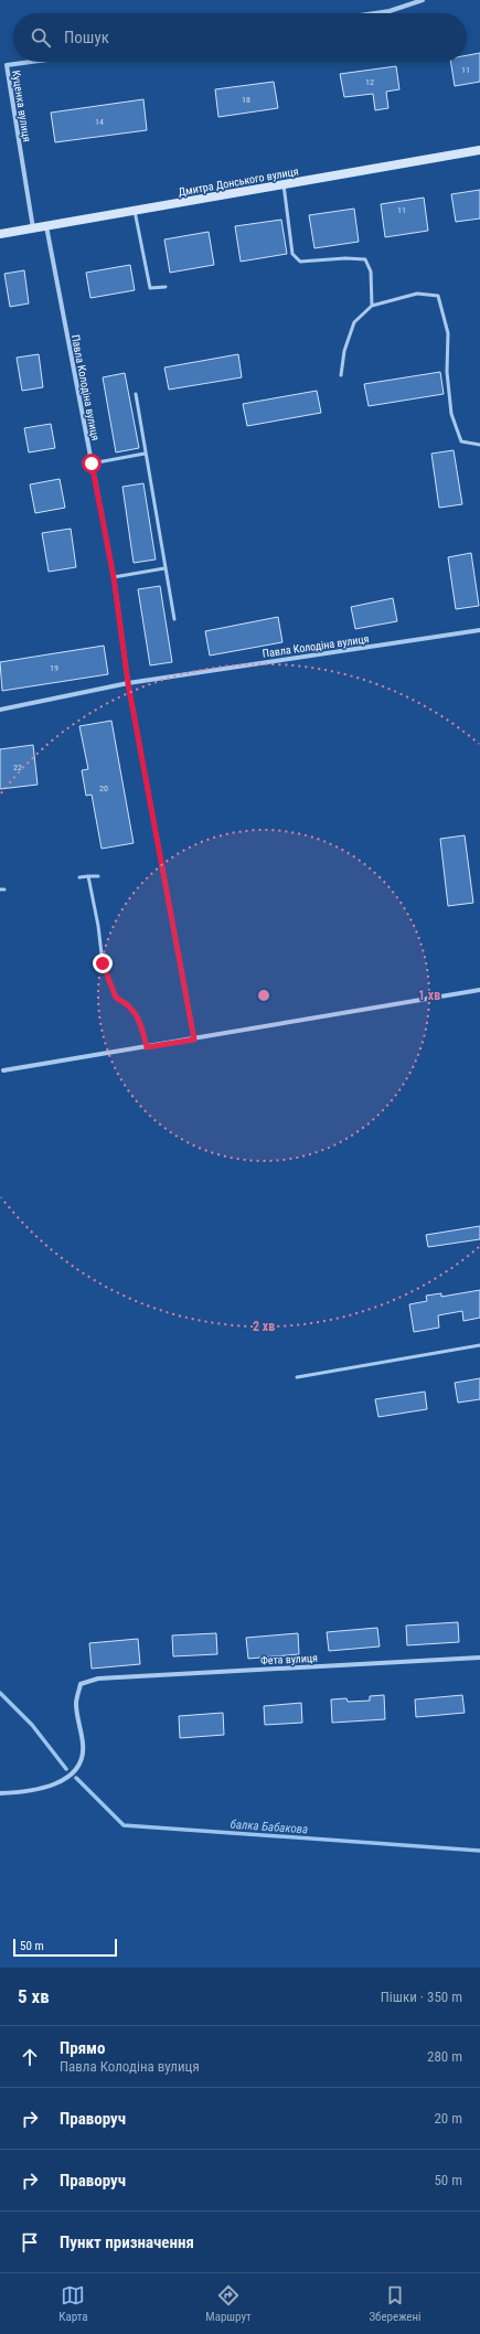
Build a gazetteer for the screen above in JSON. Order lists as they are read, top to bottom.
{
  "streets": {
    "street": [
      "Куценка вулиця",
      "Дмитра Донського вулиця",
      "Павла Колодіна вулиця",
      "Фета вулиця"
    ]
  },
  "crossings": [
    ["Куценка вулиця", "Дмитра Донського вулиця"],
    ["Дмитра Донського вулиця", "Павла Колодіна вулиця"]
  ],
  "water": ["балка Бабакова"],
  "house_numbers": [
    "11",
    "12",
    "18",
    "14",
    "11",
    "19",
    "22",
    "20"
  ],
  "scale_bar": "50 m",
  "page": {
    "search": "Пошук",
    "scale": "50 m",
    "heading": ["5 хв", "Пішки · 350 m"],
    "list": [
      ["Прямо", "Павла Колодіна вулиця", "280 m"],
      ["Праворуч", "20 m"],
      ["Праворуч", "50 m"],
      "Пункт призначення"
    ],
    "nav": ["Карта", "Маршрут", "Збережені"]
  },
  "rings": ["1 хв", "2 хв"]
}
